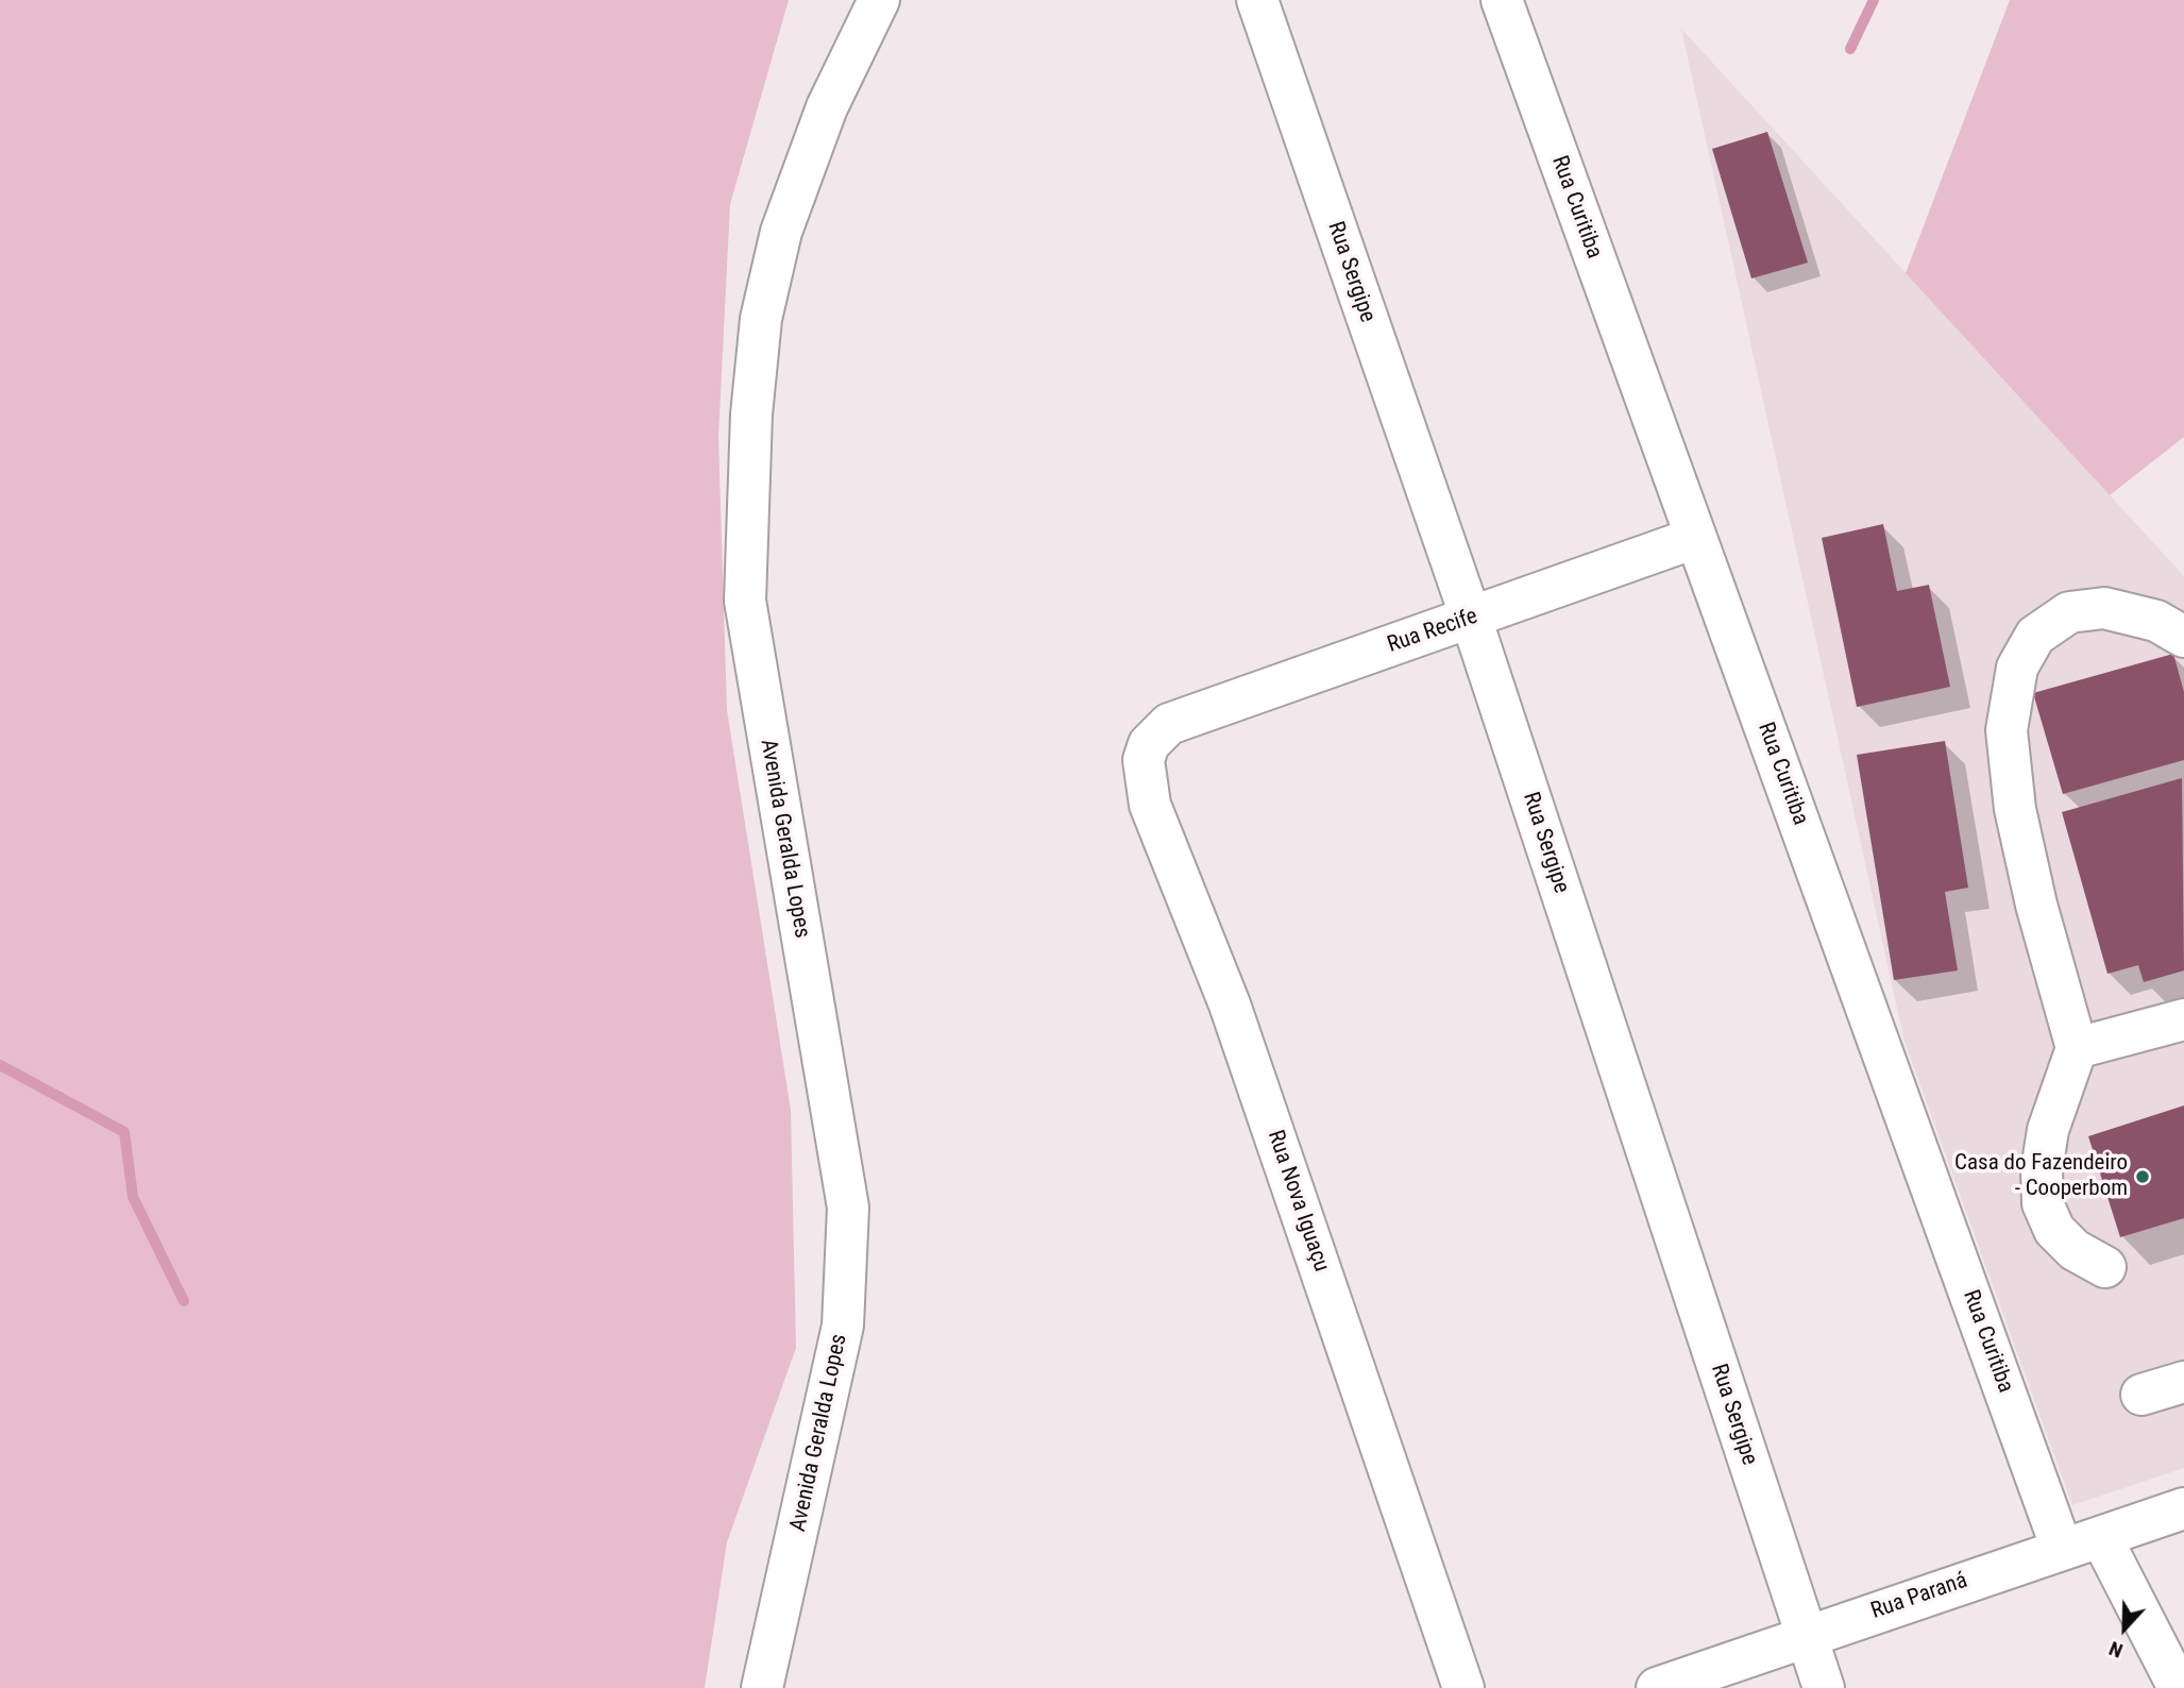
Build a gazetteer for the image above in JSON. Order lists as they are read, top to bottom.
{
  "streets": {
    "street": [
      "Rua Curitiba",
      "Rua Sergipe",
      "Rua Recife",
      "Avenida Geralda Lopes",
      "Rua Nova Iguaçu",
      "Rua Paraná"
    ]
  },
  "crossings": [
    ["Rua Curitiba", "Rua Recife"],
    ["Rua Curitiba", "Rua Paraná"],
    ["Rua Sergipe", "Rua Recife"],
    ["Rua Sergipe", "Rua Paraná"],
    ["Rua Recife", "Rua Nova Iguaçu"]
  ],
  "places": ["Casa do Fazendeiro - Cooperbom"],
  "north": "bottom"
}
